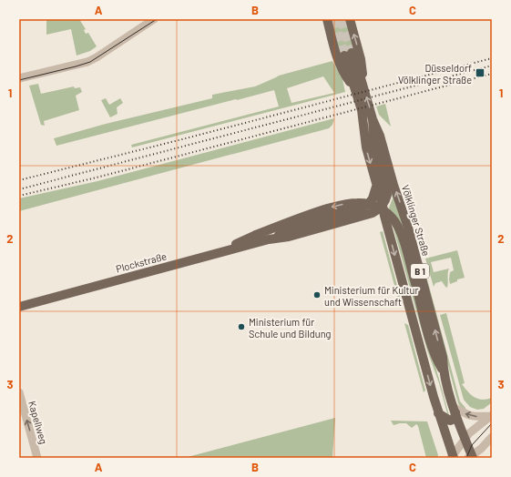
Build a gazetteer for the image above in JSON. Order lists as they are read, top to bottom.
{
  "streets": {
    "main road": ["Völklinger Straße", "Plockstraße", "B 1"],
    "street": ["Kapellweg"]
  },
  "crossings": [
    ["Völklinger Straße", "Plockstraße"],
    ["Völklinger Straße", "B 1"]
  ],
  "one_way": ["Kapellweg"],
  "places": {
    "transit": ["Düsseldorf Völklinger Straße"],
    "other": ["Ministerium für Kultur und Wissenschaft", "Ministerium für Schule und Bildung"]
  },
  "grid": {
    "columns": ["A", "B", "C"],
    "rows": ["1", "2", "3"]
  }
}
